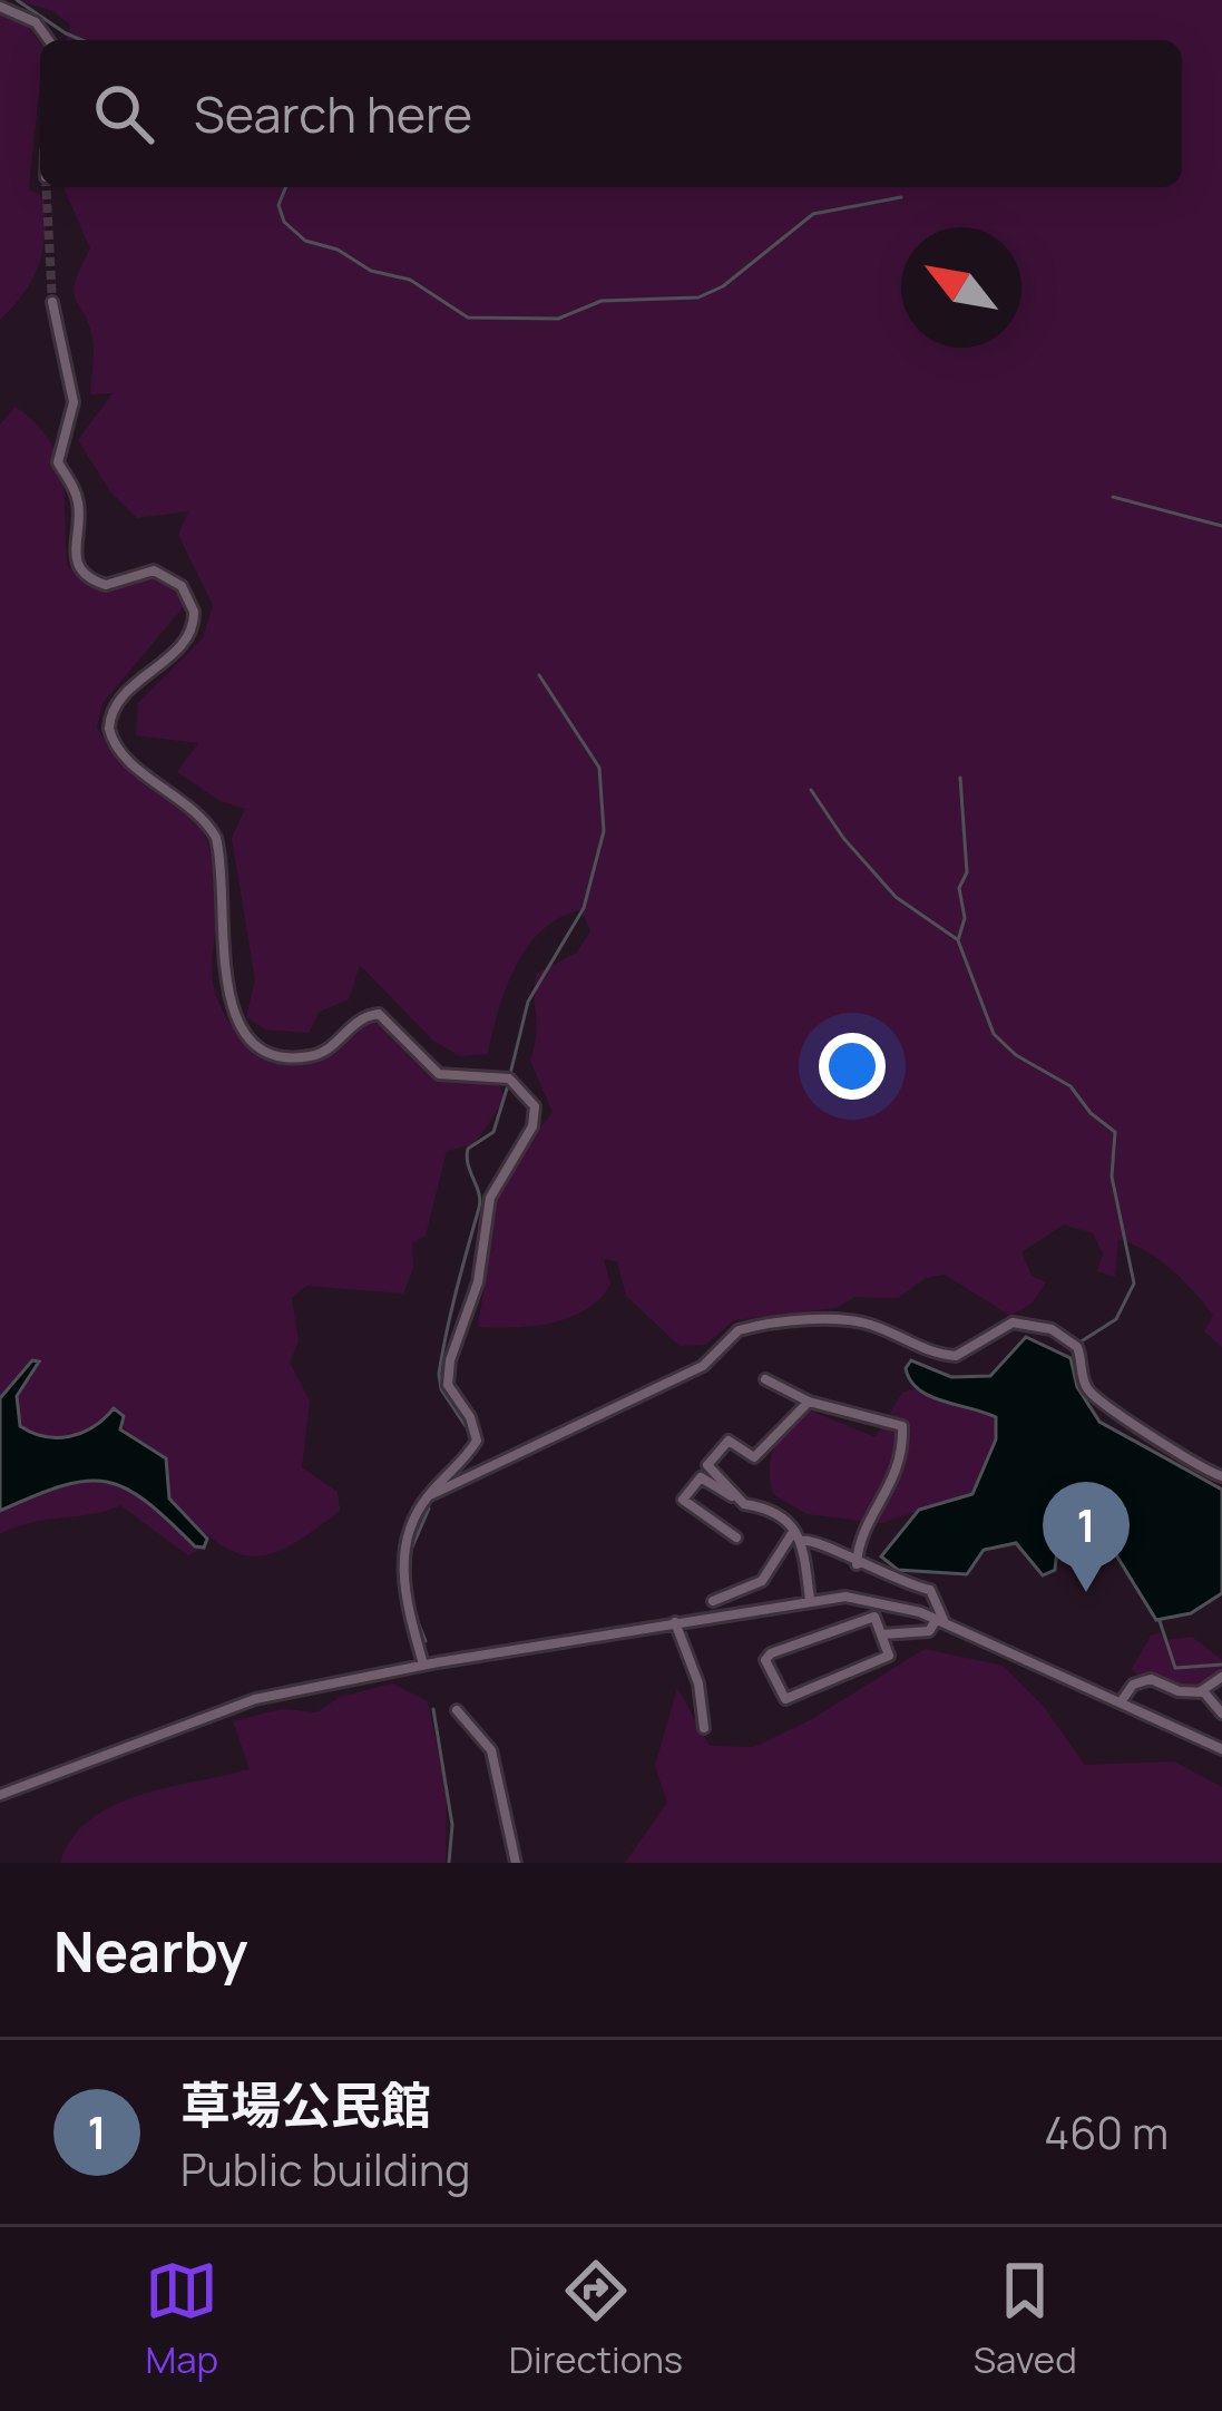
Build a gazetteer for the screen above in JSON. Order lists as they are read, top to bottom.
{
  "north": "top left",
  "page": {
    "search": "Search here",
    "pins": "1",
    "heading": "Nearby",
    "list": [
      {
        "mark": "1",
        "name": "草場公民館",
        "note": "Public building",
        "value": "460 m"
      }
    ],
    "nav": ["Map", "Directions", "Saved"]
  }
}
